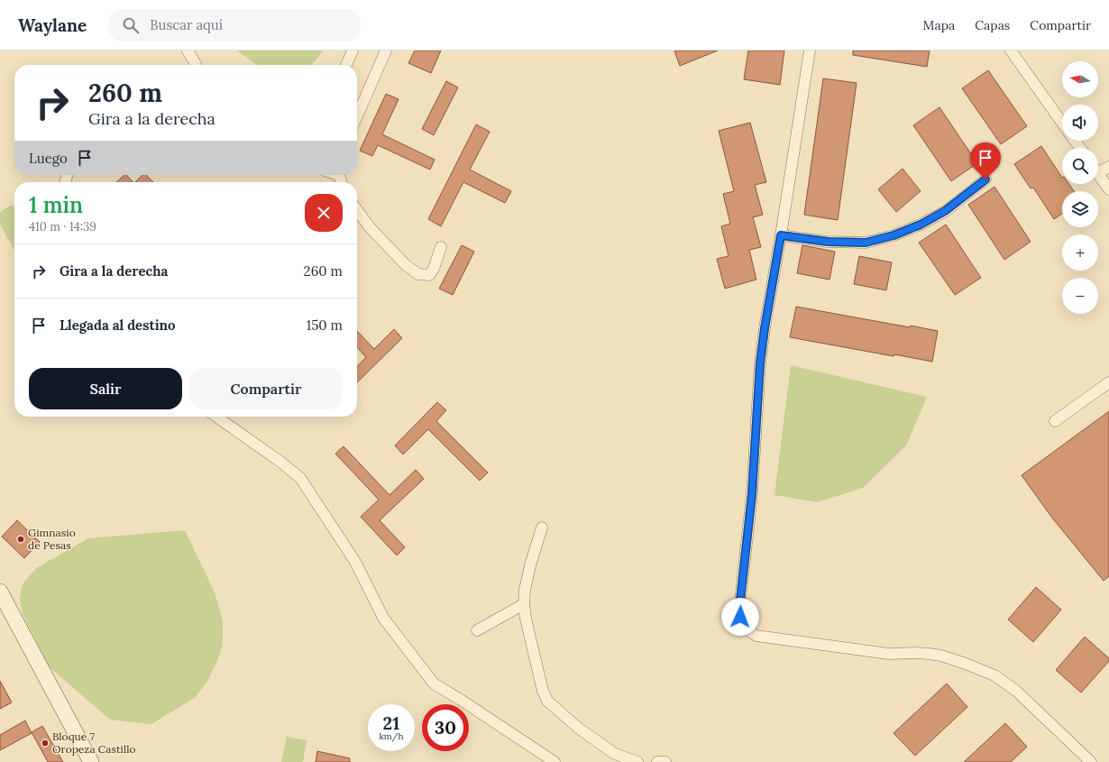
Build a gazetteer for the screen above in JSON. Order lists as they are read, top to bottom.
{
  "places": ["Gimnasio de Pesas", "Bloque 7 Oropeza Castillo"],
  "north": "left",
  "page": {
    "header": "Waylane",
    "search": "Buscar aquí",
    "nav": ["Mapa", "Capas", "Compartir"],
    "map_buttons": ["+", "−"],
    "turn": ["260 m", "Gira a la derecha"],
    "then": "Luego",
    "heading": ["1 min", "410 m · 14:39"],
    "list": [
      {
        "name": "Gira a la derecha",
        "value": "260 m"
      },
      {
        "name": "Llegada al destino",
        "value": "150 m"
      }
    ],
    "buttons": ["Salir", "Compartir"],
    "speed": "21 km/h",
    "limit": "30"
  }
}
